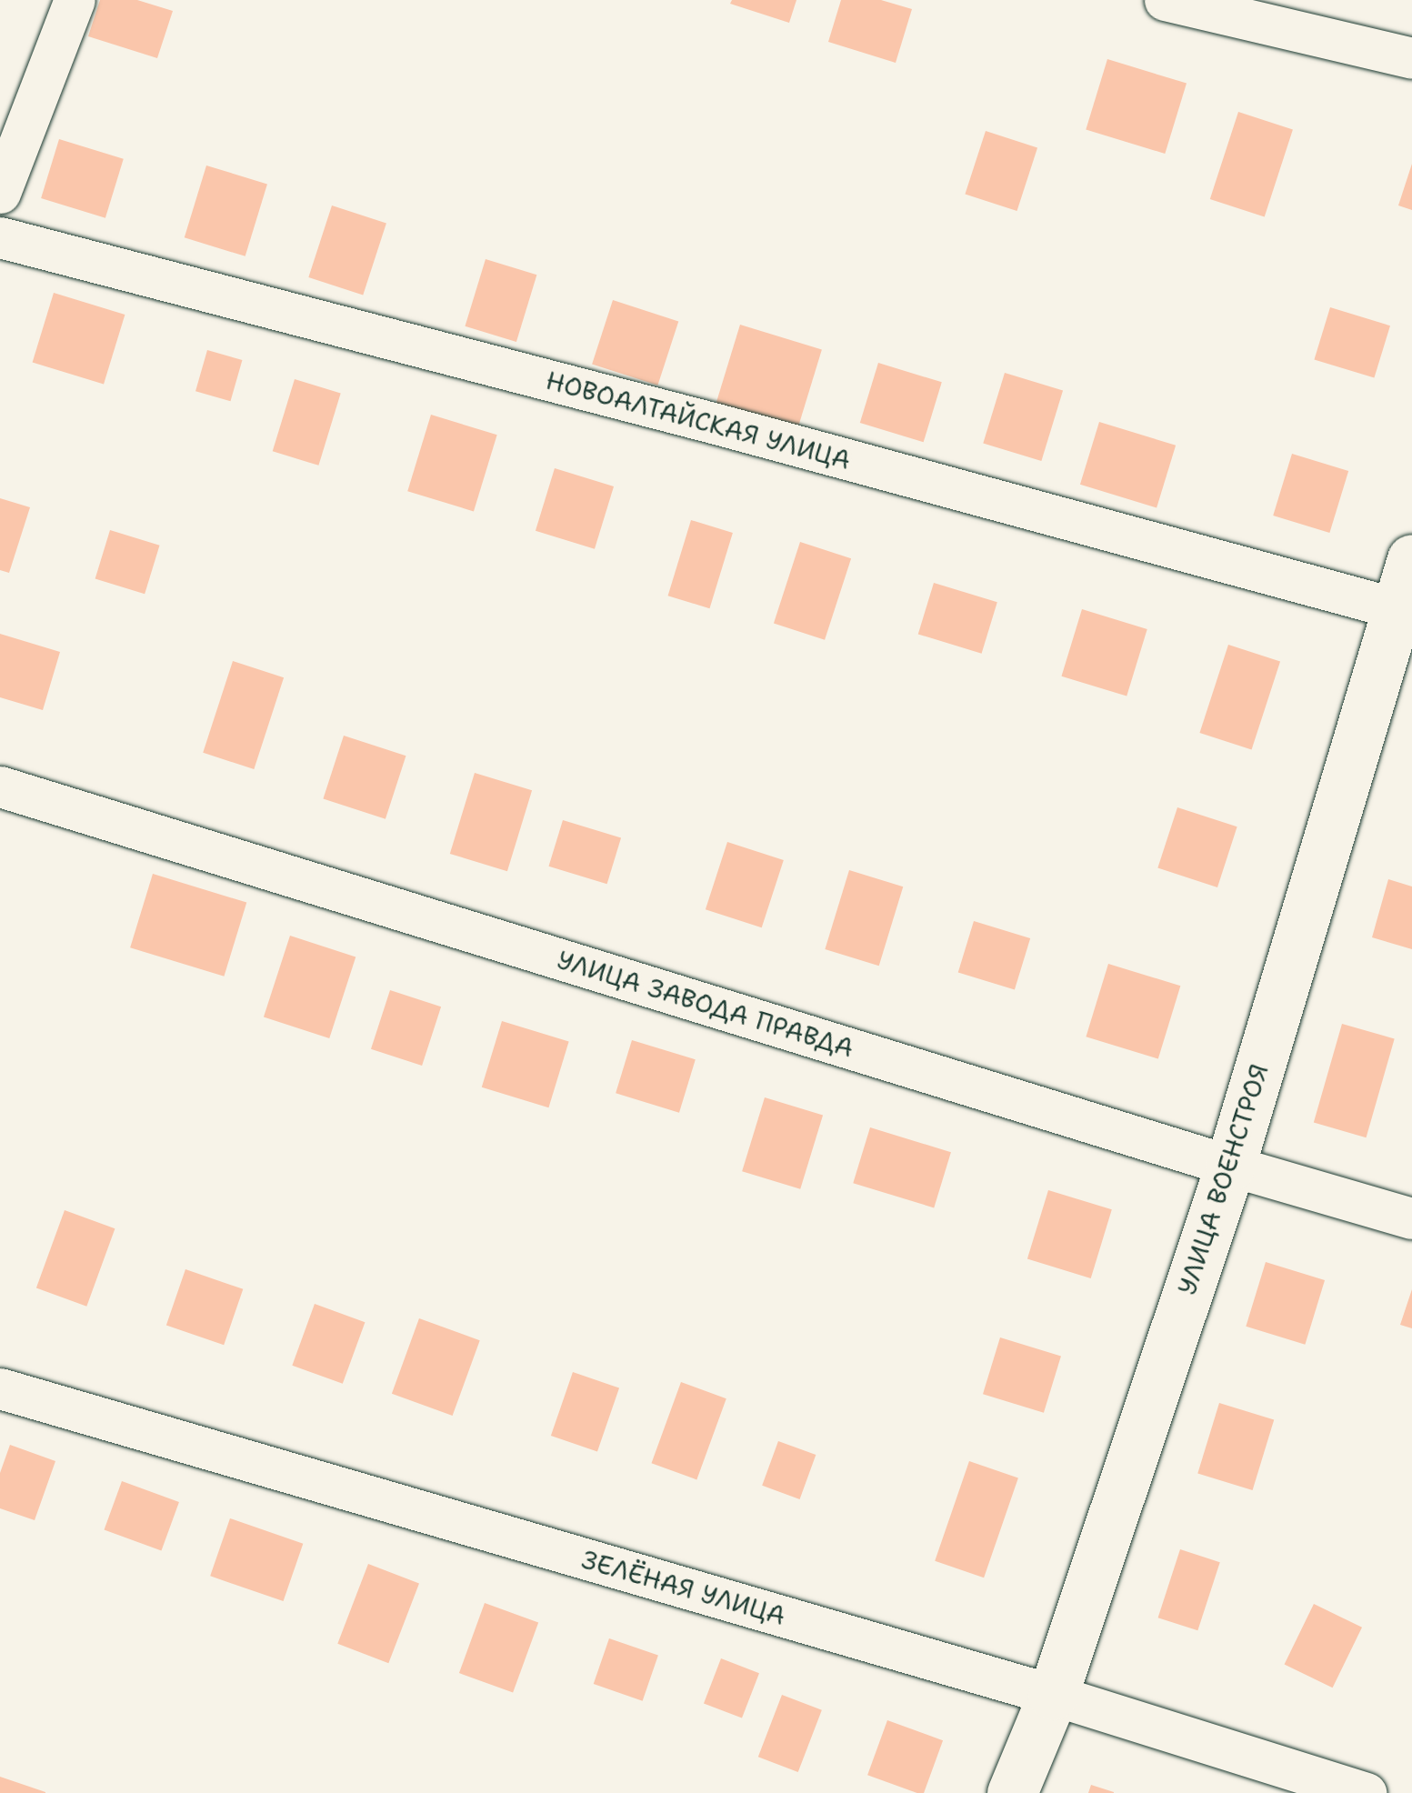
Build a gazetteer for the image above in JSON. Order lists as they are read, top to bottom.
{
  "streets": {
    "street": [
      "НОВОАЛТАЙСКАЯ УЛИЦА",
      "УЛИЦА ЗАВОДА ПРАВДА",
      "УЛИЦА ВОЕНСТРОЯ",
      "ЗЕЛЁНАЯ УЛИЦА"
    ]
  },
  "crossings": [
    ["НОВОАЛТАЙСКАЯ УЛИЦА", "УЛИЦА ВОЕНСТРОЯ"],
    ["УЛИЦА ЗАВОДА ПРАВДА", "УЛИЦА ВОЕНСТРОЯ"],
    ["УЛИЦА ВОЕНСТРОЯ", "ЗЕЛЁНАЯ УЛИЦА"]
  ]
}
